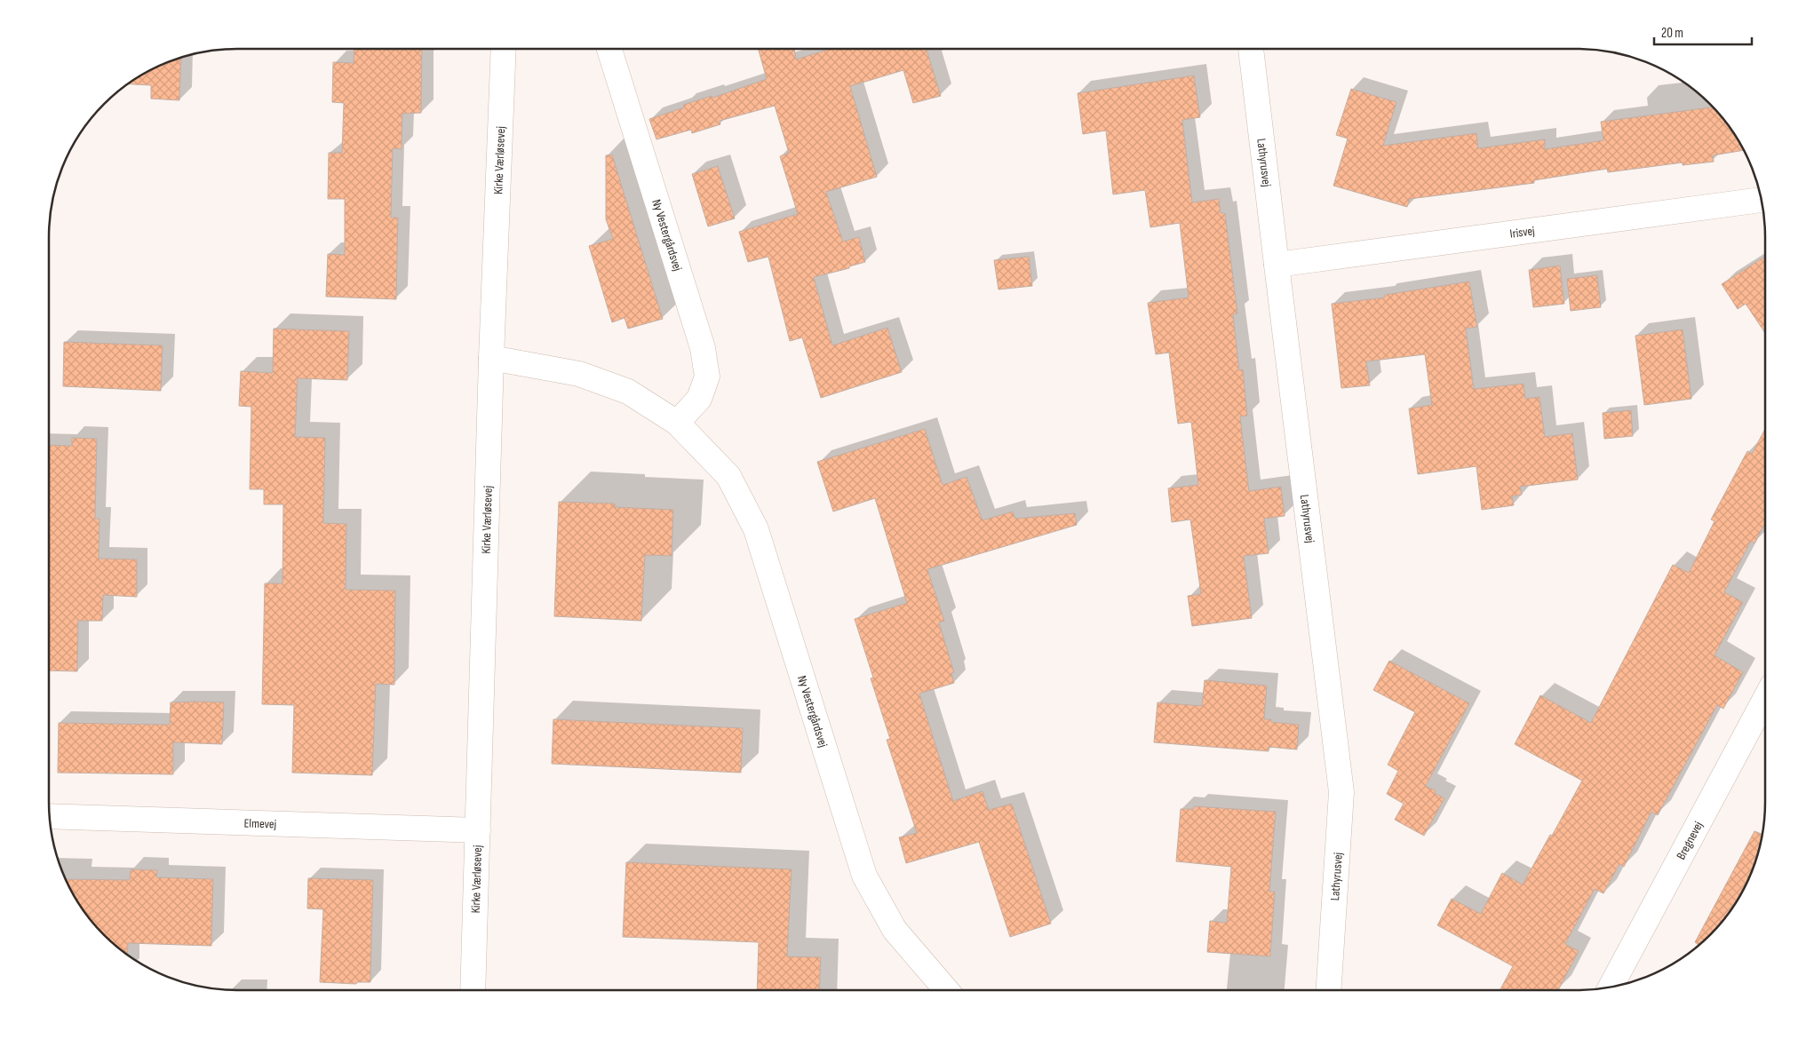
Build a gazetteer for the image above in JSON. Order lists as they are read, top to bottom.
{
  "streets": {
    "street": [
      "Kirke Værløsevej",
      "Lathyrusvej",
      "Irisvej",
      "Ny Vestergårdsvej",
      "Elmevej",
      "Bregnevej"
    ]
  },
  "crossings": [
    ["Kirke Værløsevej", "Ny Vestergårdsvej"],
    ["Kirke Værløsevej", "Elmevej"],
    ["Lathyrusvej", "Irisvej"]
  ],
  "scale_bar": "20 m"
}
